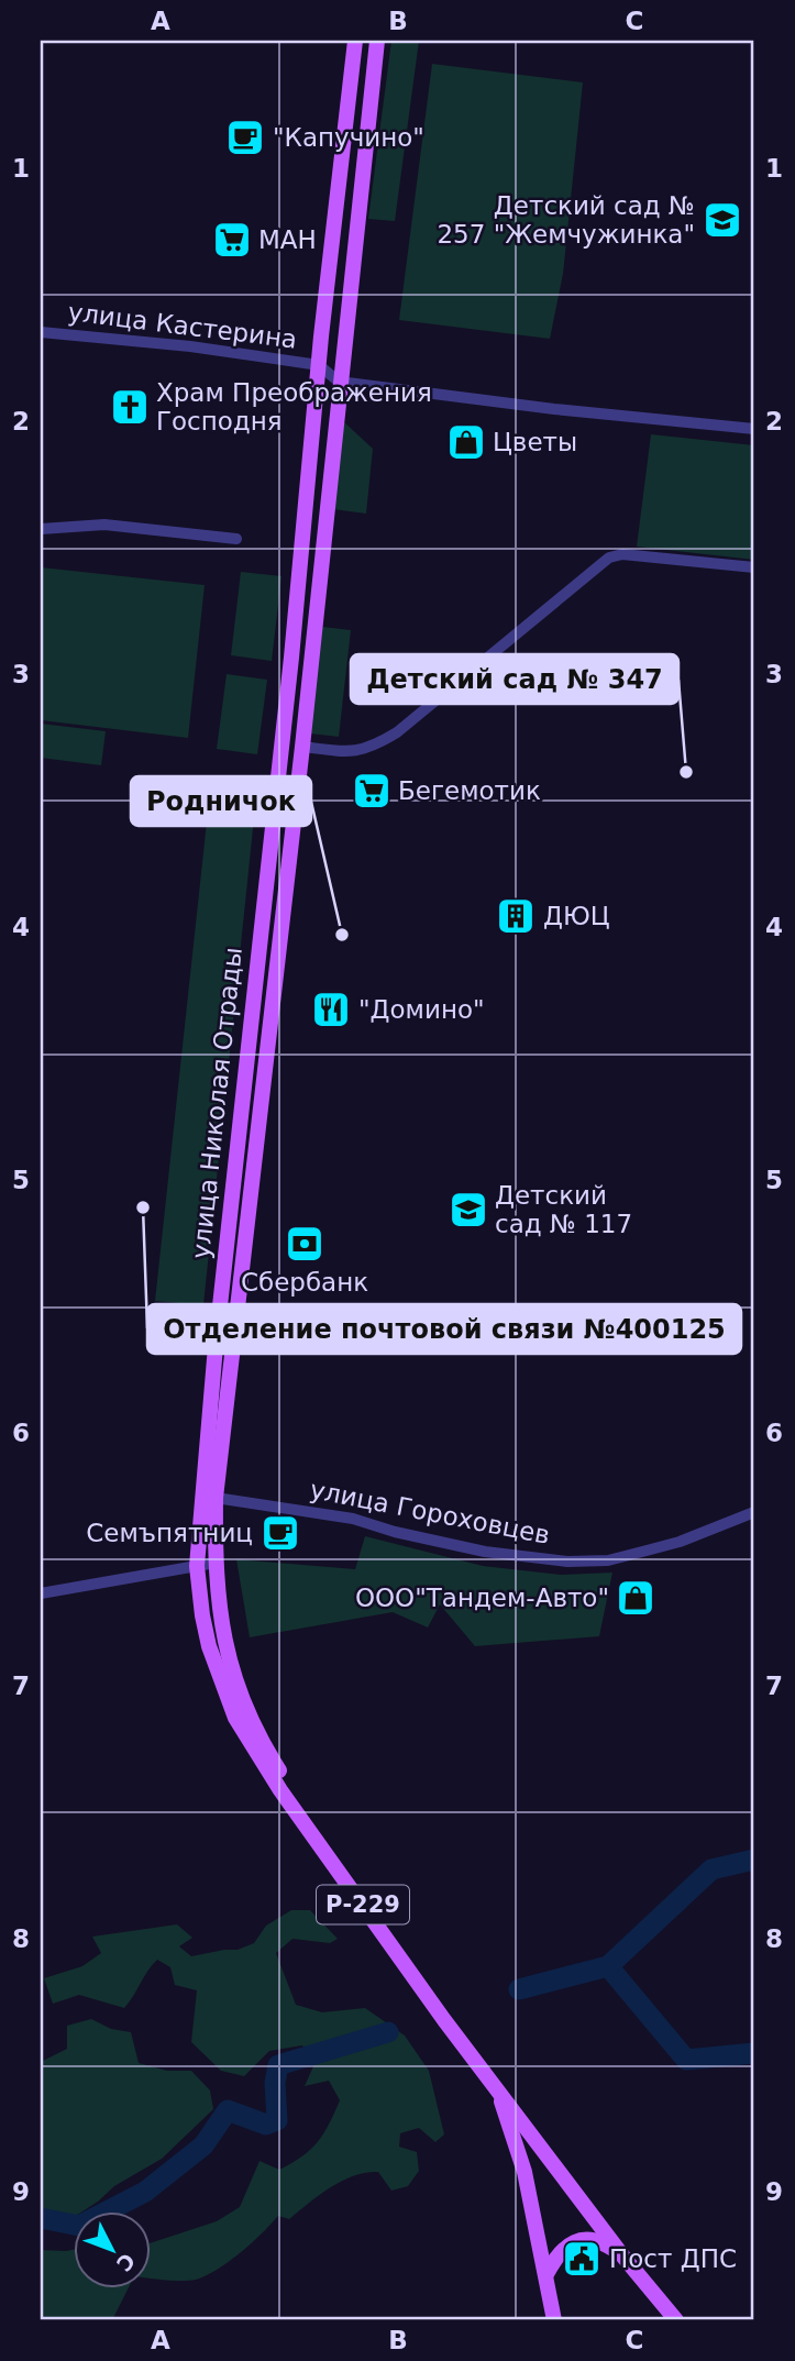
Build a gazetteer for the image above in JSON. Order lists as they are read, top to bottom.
{
  "streets": {
    "main road": ["улица Николая Отрады", "Р-229"],
    "street": ["улица Кастерина", "улица Гороховцев"]
  },
  "crossings": [
    ["улица Кастерина", "улица Николая Отрады"],
    ["улица Николая Отрады", "улица Гороховцев"]
  ],
  "places": {
    "cafe": ["\"Капучино\"", "Семъпятниц"],
    "school or university": ["Детский сад № 257 \"Жемчужинка\"", "Детский сад № 117"],
    "supermarket": ["МАН", "Бегемотик"],
    "church": ["Храм Преображения Господня"],
    "shop": ["Цветы", "ООО\"Тандем-Авто\""],
    "other": ["Детский сад № 347", "Родничок", "Отделение почтовой связи №400125"],
    "building": ["ДЮЦ"],
    "restaurant": ["\"Домино\""],
    "bank": ["Сбербанк"],
    "public building": ["Пост ДПС"]
  },
  "north": "bottom right",
  "grid": {
    "columns": ["A", "B", "C"],
    "rows": [
      "1",
      "2",
      "3",
      "4",
      "5",
      "6",
      "7",
      "8",
      "9"
    ]
  }
}
